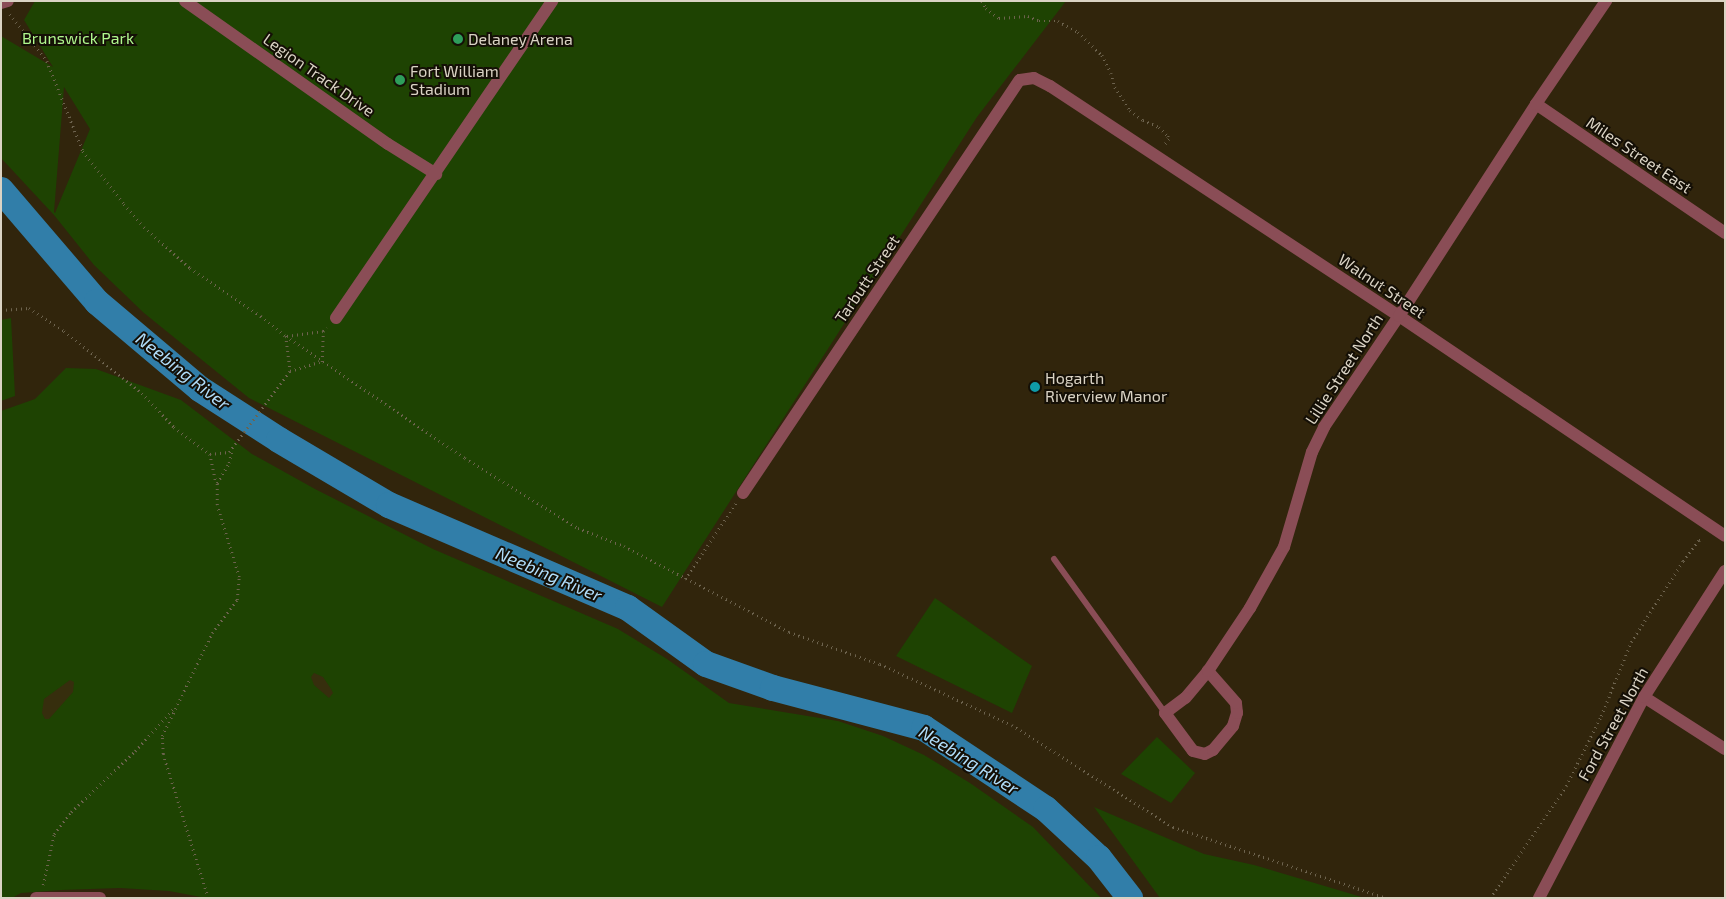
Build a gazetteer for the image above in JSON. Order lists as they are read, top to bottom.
{
  "streets": {
    "street": [
      "Legion Track Drive",
      "Miles Street East",
      "Tarbutt Street",
      "Walnut Street",
      "Lillie Street North",
      "Ford Street North"
    ]
  },
  "crossings": [
    ["Miles Street East", "Lillie Street North"],
    ["Tarbutt Street", "Walnut Street"],
    ["Walnut Street", "Lillie Street North"]
  ],
  "water": ["Neebing River"],
  "parks": ["Brunswick Park"],
  "places": ["Delaney Arena", "Fort William Stadium", "Hogarth Riverview Manor"]
}
